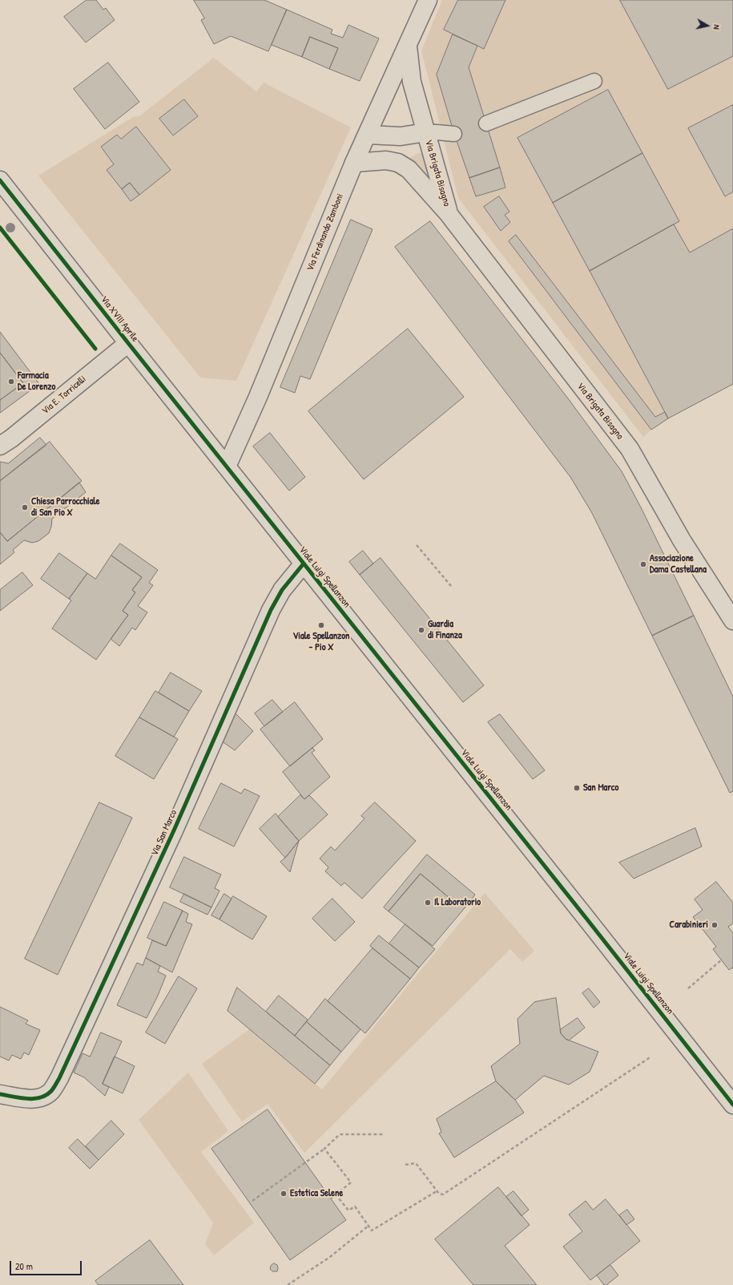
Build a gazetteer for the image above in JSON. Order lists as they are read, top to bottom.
{
  "streets": {
    "street": [
      "Via Brigata Bisagno",
      "Via Ferdinando Zamboni",
      "Via XVIII Aprile",
      "Via E. Torricelli",
      "Viale Luigi Spellanzon",
      "Via San Marco"
    ]
  },
  "crossings": [
    ["Via Brigata Bisagno", "Via Ferdinando Zamboni"],
    ["Via Ferdinando Zamboni", "Via XVIII Aprile"],
    ["Via Ferdinando Zamboni", "Viale Luigi Spellanzon"],
    ["Via XVIII Aprile", "Via E. Torricelli"],
    ["Via XVIII Aprile", "Viale Luigi Spellanzon"],
    ["Viale Luigi Spellanzon", "Via San Marco"]
  ],
  "places": [
    "Farmacia De Lorenzo",
    "Chiesa Parrocchiale di San Pio X",
    "Associazione Dama Castellana",
    "Viale Spellanzon - Pio X",
    "Guardia di Finanza",
    "San Marco",
    "Il Laboratorio",
    "Carabinieri",
    "Estetica Selene"
  ],
  "scale_bar": "20 m",
  "north": "right"
}
